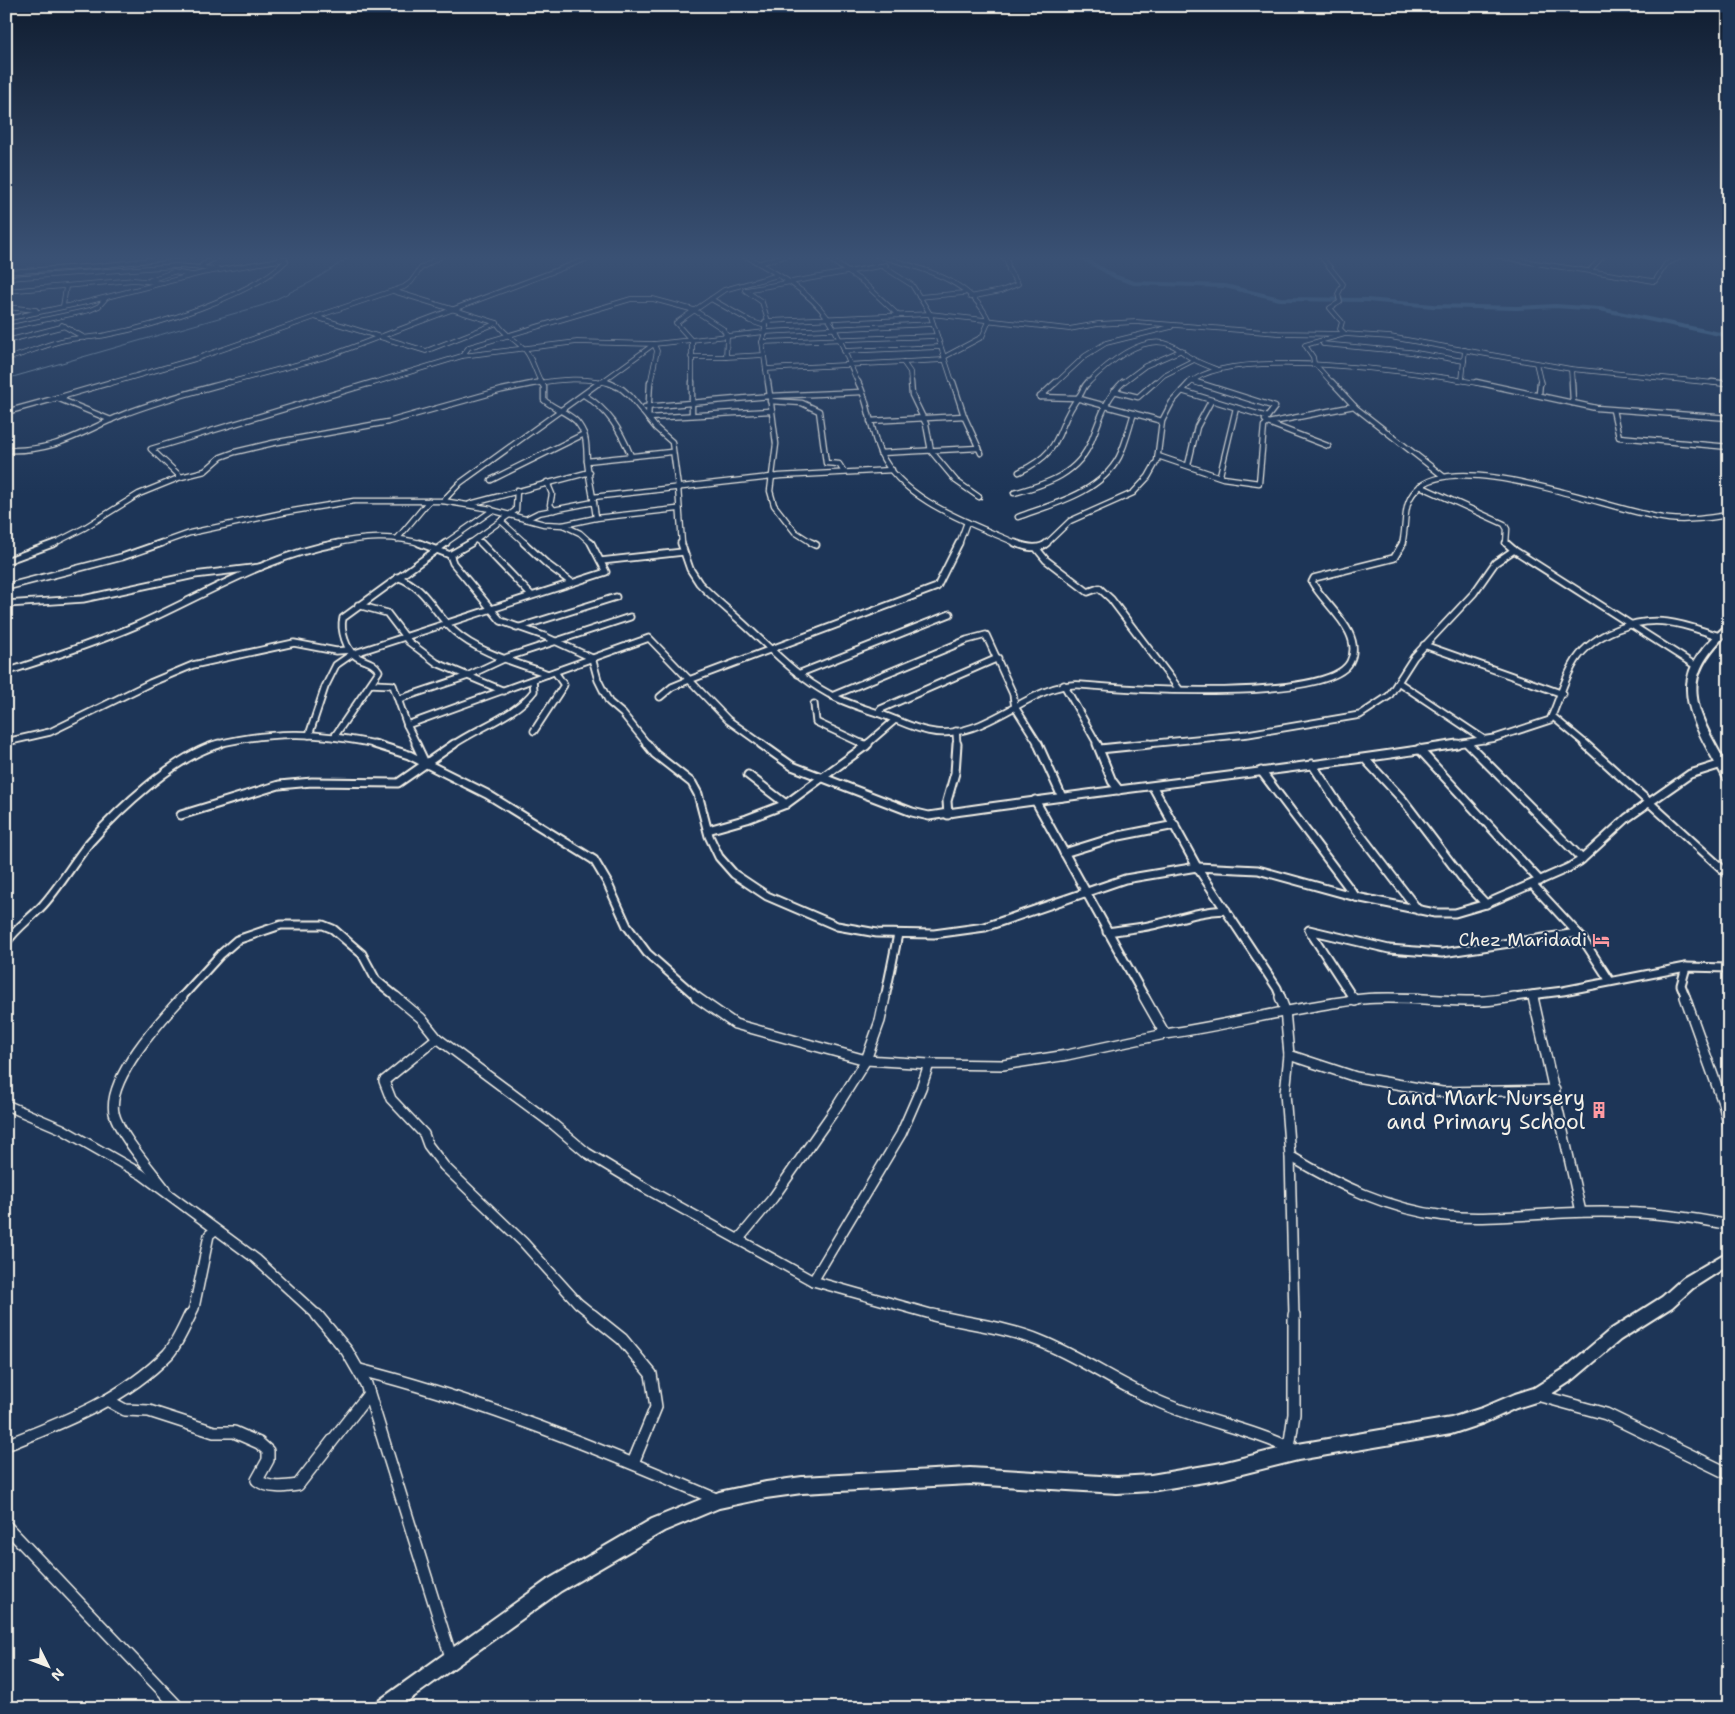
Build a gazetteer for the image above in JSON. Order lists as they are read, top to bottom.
{
  "places": {
    "hotel": ["Chez Maridadi"],
    "building": ["Land Mark Nursery and Primary School"]
  },
  "north": "bottom right"
}
